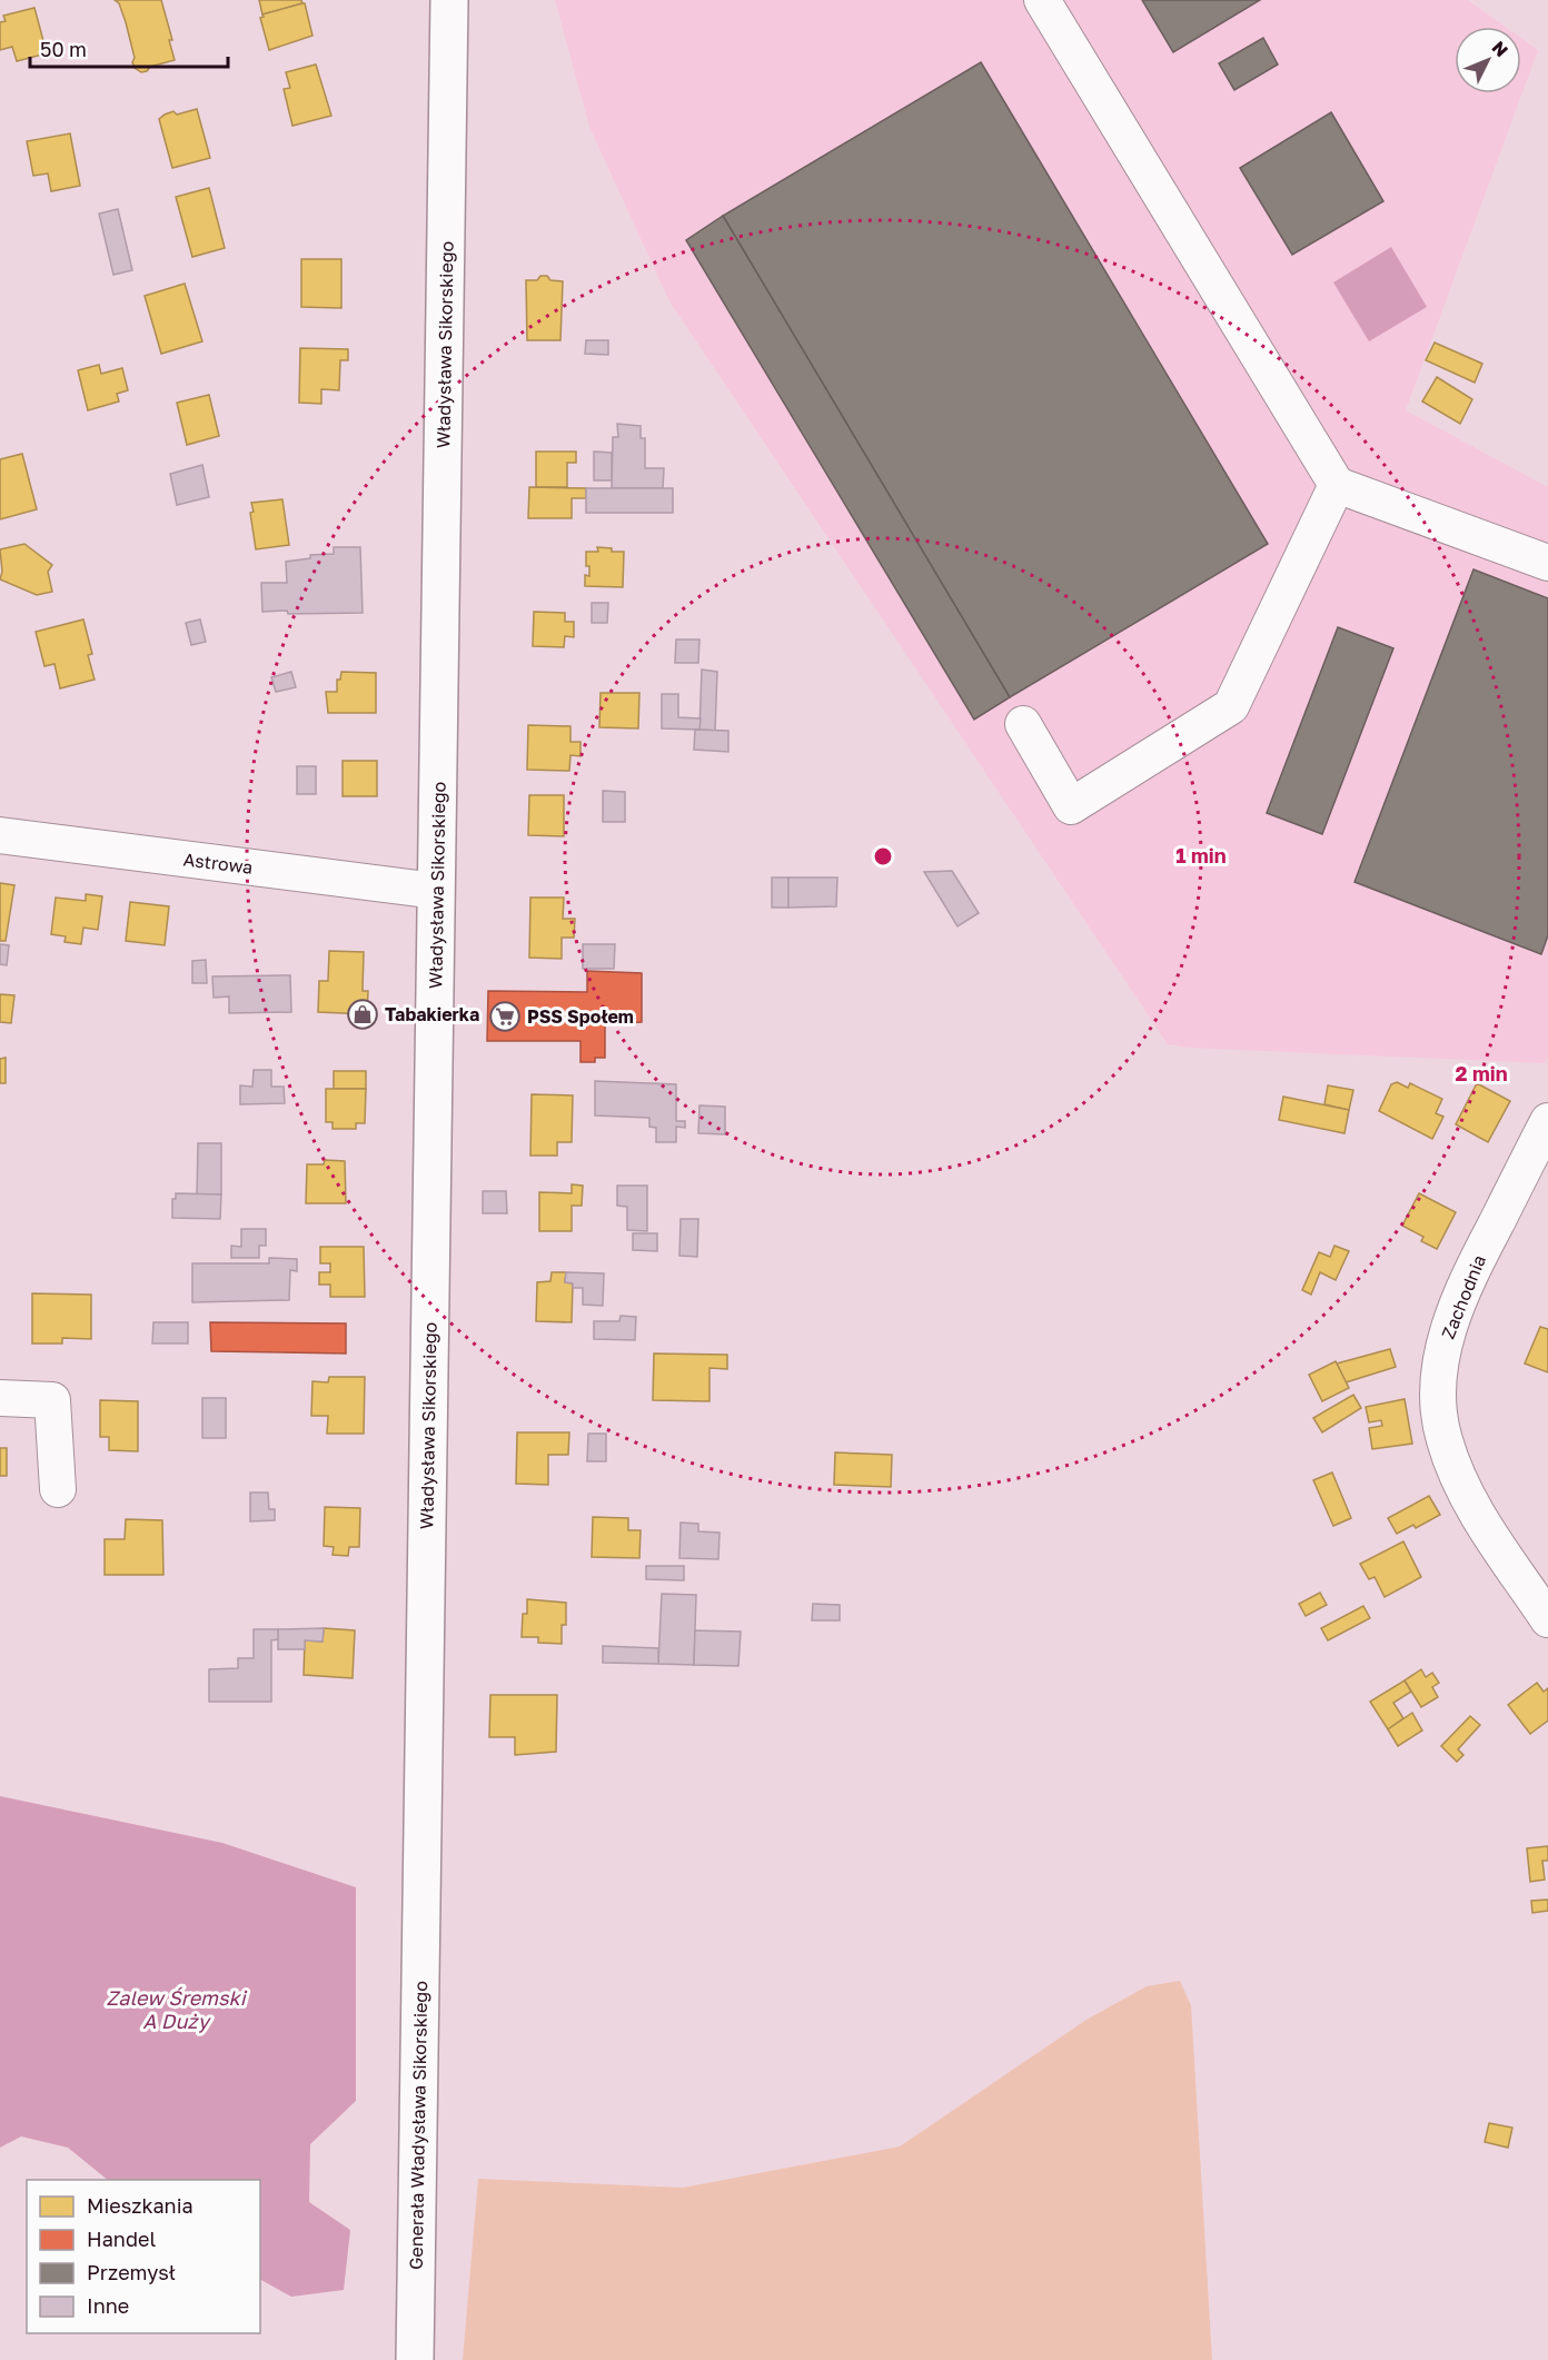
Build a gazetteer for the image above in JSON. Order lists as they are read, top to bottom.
{
  "streets": {
    "main road": ["Władysława Sikorskiego", "Generała Władysława Sikorskiego"],
    "street": ["Astrowa", "Zachodnia"]
  },
  "crossings": [
    ["Władysława Sikorskiego", "Astrowa"],
    ["Władysława Sikorskiego", "Generała Władysława Sikorskiego"]
  ],
  "water": ["Zalew Śremski A Duży"],
  "places": {
    "shop": ["Tabakierka"],
    "supermarket": ["PSS Społem"]
  },
  "legend": [
    "Mieszkania",
    "Handel",
    "Przemysł",
    "Inne"
  ],
  "scale_bar": "50 m",
  "north": "top right",
  "rings": ["1 min", "2 min"]
}
